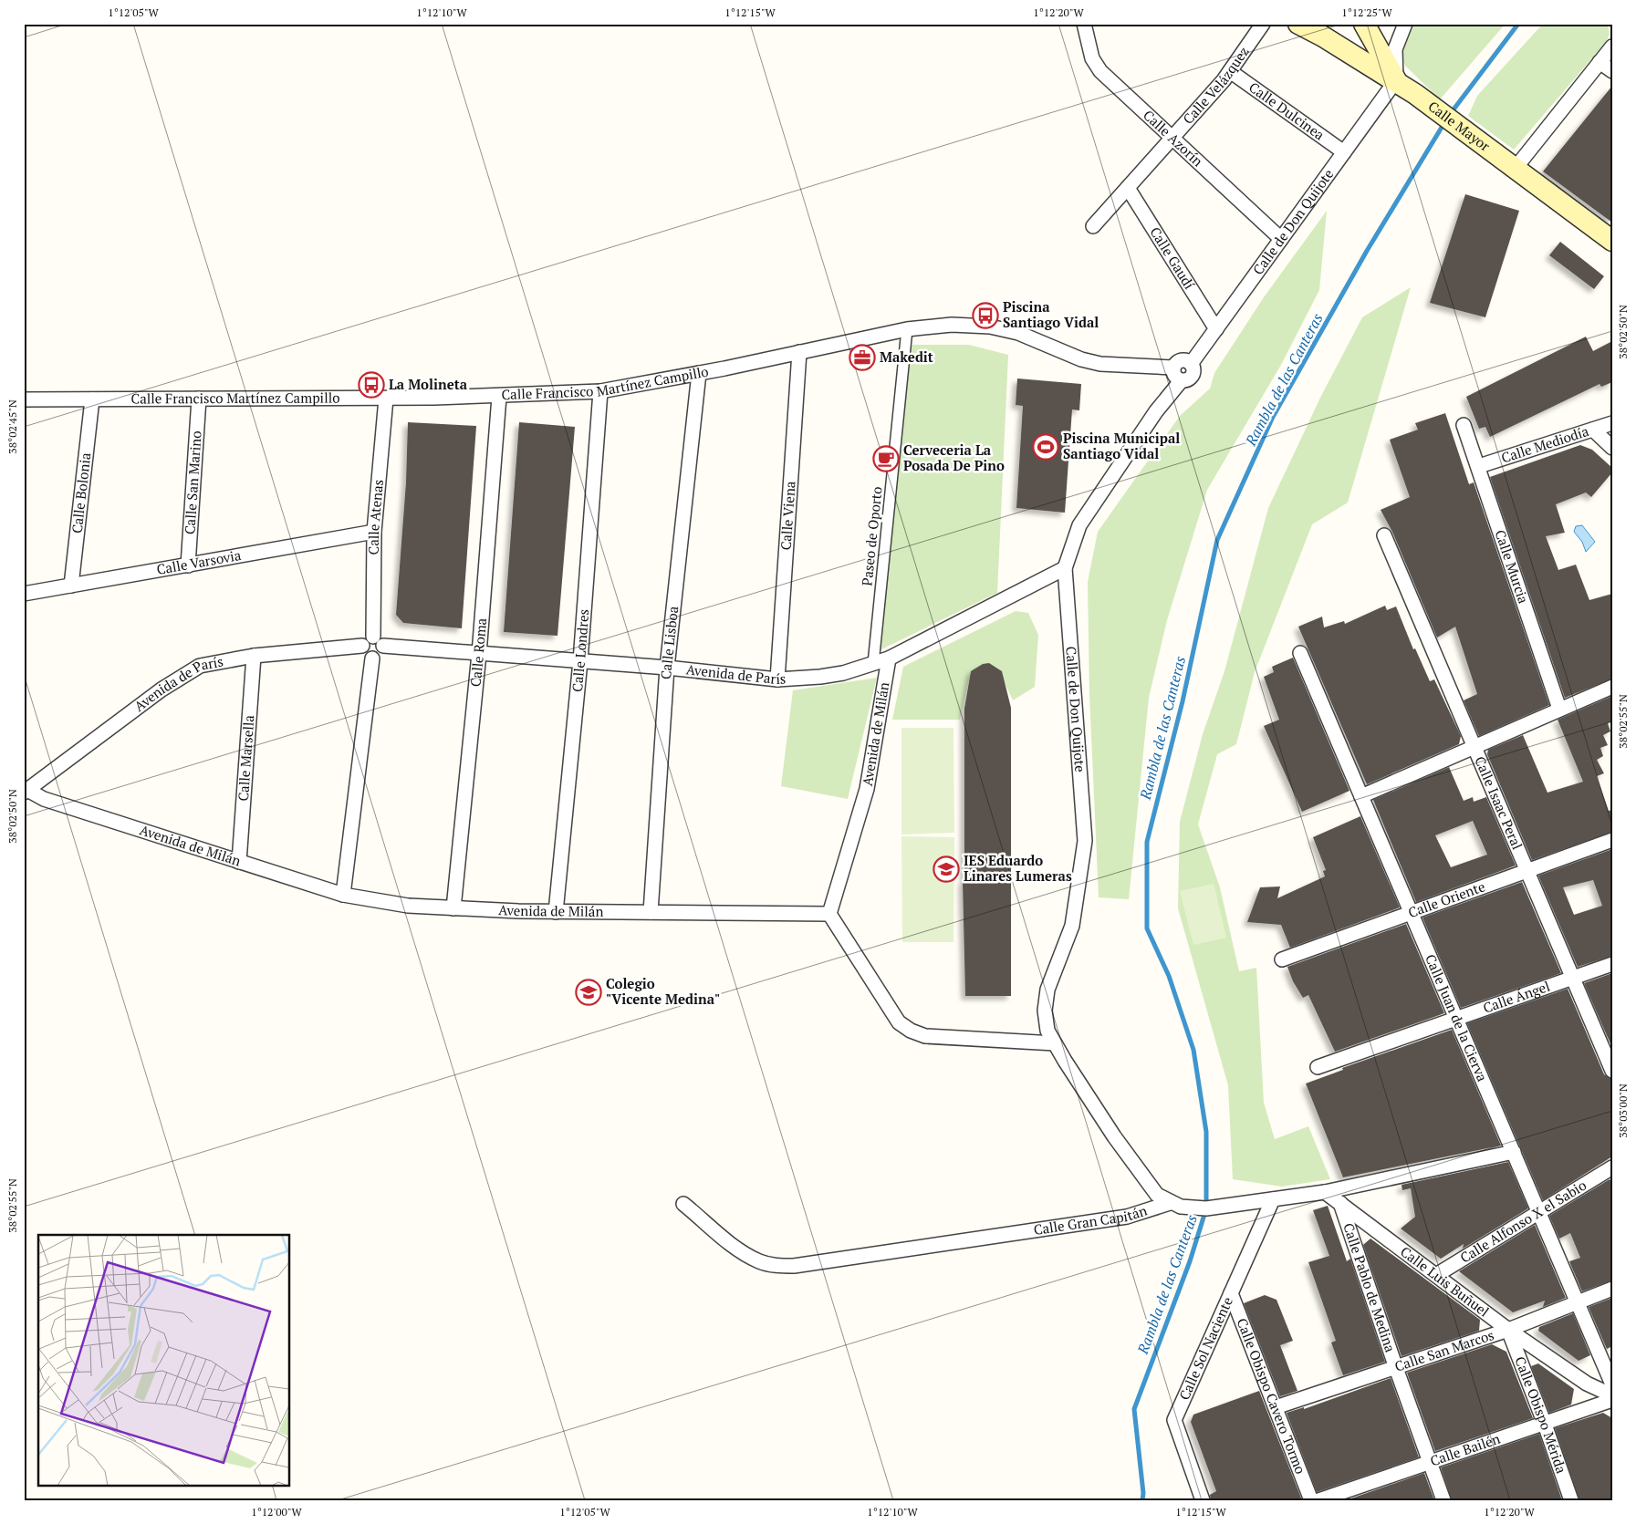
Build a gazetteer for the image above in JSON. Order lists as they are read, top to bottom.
{
  "streets": {
    "main road": ["Calle Mayor"],
    "street": [
      "Calle Velázquez",
      "Calle Dulcinea",
      "Calle Azorín",
      "Calle de Don Quijote",
      "Calle Gaudí",
      "Calle Francisco Martínez Campillo",
      "Calle Mediodía",
      "Calle San Marino",
      "Calle Bolonia",
      "Calle Viena",
      "Calle Atenas",
      "Paseo de Oporto",
      "Calle Varsovia",
      "Calle Murcia",
      "Calle Lisboa",
      "Calle Londres",
      "Calle Roma",
      "Avenida de París",
      "Avenida de Milán",
      "Calle Marsella",
      "Calle Isaac Peral",
      "Calle Oriente",
      "Calle Ángel",
      "Calle Juan de la Cierva",
      "Calle Gran Capitán",
      "Calle Alfonso X el Sabio",
      "Calle Luis Buñuel",
      "Calle Pablo de Medina",
      "Calle Sol Naciente",
      "Calle San Marcos",
      "Calle Obispo Cavero Tormo",
      "Calle Obispo Mérida",
      "Calle Bailén"
    ]
  },
  "crossings": [
    ["Calle Velázquez", "Calle Dulcinea"],
    ["Calle Velázquez", "Calle Azorín"],
    ["Calle Velázquez", "Calle Gaudí"],
    ["Calle Dulcinea", "Calle de Don Quijote"],
    ["Calle Mayor", "Calle de Don Quijote"],
    ["Calle Azorín", "Calle de Don Quijote"],
    ["Calle de Don Quijote", "Calle Gaudí"],
    ["Calle de Don Quijote", "Calle Francisco Martínez Campillo"],
    ["Calle de Don Quijote", "Avenida de París"],
    ["Calle de Don Quijote", "Calle Gran Capitán"],
    ["Calle Francisco Martínez Campillo", "Calle San Marino"],
    ["Calle Francisco Martínez Campillo", "Calle Bolonia"],
    ["Calle Francisco Martínez Campillo", "Calle Viena"],
    ["Calle Francisco Martínez Campillo", "Calle Atenas"],
    ["Calle Francisco Martínez Campillo", "Paseo de Oporto"],
    ["Calle Francisco Martínez Campillo", "Calle Lisboa"],
    ["Calle Francisco Martínez Campillo", "Calle Londres"],
    ["Calle Francisco Martínez Campillo", "Calle Roma"],
    ["Calle Mediodía", "Calle Murcia"],
    ["Calle San Marino", "Calle Varsovia"],
    ["Calle Bolonia", "Calle Varsovia"],
    ["Calle Viena", "Avenida de París"],
    ["Calle Atenas", "Calle Varsovia"],
    ["Calle Atenas", "Avenida de París"],
    ["Paseo de Oporto", "Avenida de París"],
    ["Calle Lisboa", "Avenida de París"],
    ["Calle Lisboa", "Avenida de Milán"],
    ["Calle Londres", "Avenida de París"],
    ["Calle Londres", "Avenida de Milán"],
    ["Calle Roma", "Avenida de París"],
    ["Calle Roma", "Avenida de Milán"],
    ["Avenida de París", "Avenida de Milán"],
    ["Avenida de París", "Calle Marsella"],
    ["Avenida de Milán", "Calle Marsella"],
    ["Calle Isaac Peral", "Calle Oriente"],
    ["Calle Isaac Peral", "Calle Ángel"],
    ["Calle Oriente", "Calle Juan de la Cierva"],
    ["Calle Ángel", "Calle Juan de la Cierva"],
    ["Calle Juan de la Cierva", "Calle Gran Capitán"],
    ["Calle Juan de la Cierva", "Calle Alfonso X el Sabio"],
    ["Calle Juan de la Cierva", "Calle San Marcos"],
    ["Calle Gran Capitán", "Calle Luis Buñuel"],
    ["Calle Gran Capitán", "Calle Sol Naciente"],
    ["Calle Alfonso X el Sabio", "Calle Luis Buñuel"],
    ["Calle Luis Buñuel", "Calle Pablo de Medina"],
    ["Calle Luis Buñuel", "Calle San Marcos"],
    ["Calle Luis Buñuel", "Calle Obispo Mérida"],
    ["Calle Pablo de Medina", "Calle San Marcos"],
    ["Calle Pablo de Medina", "Calle Bailén"],
    ["Calle Sol Naciente", "Calle Obispo Cavero Tormo"],
    ["Calle San Marcos", "Calle Obispo Cavero Tormo"],
    ["Calle San Marcos", "Calle Obispo Mérida"],
    ["Calle Obispo Mérida", "Calle Bailén"]
  ],
  "water": ["Rambla de las Canteras"],
  "places": {
    "bus stop": ["Piscina Santiago Vidal", "La Molineta"],
    "office": ["Makedit"],
    "sports": ["Piscina Municipal Santiago Vidal"],
    "cafe": ["Cerveceria La Posada De Pino"],
    "school or university": ["IES Eduardo Linares Lumeras", "Colegio \"Vicente Medina\""]
  },
  "coordinates": [
    "1°12'05\"W",
    "1°12'10\"W",
    "1°12'15\"W",
    "1°12'20\"W",
    "1°12'25\"W",
    "38°02'50\"N",
    "38°02'45\"N",
    "38°02'55\"N",
    "38°03'00\"N",
    "1°12'00\"W"
  ]
}
